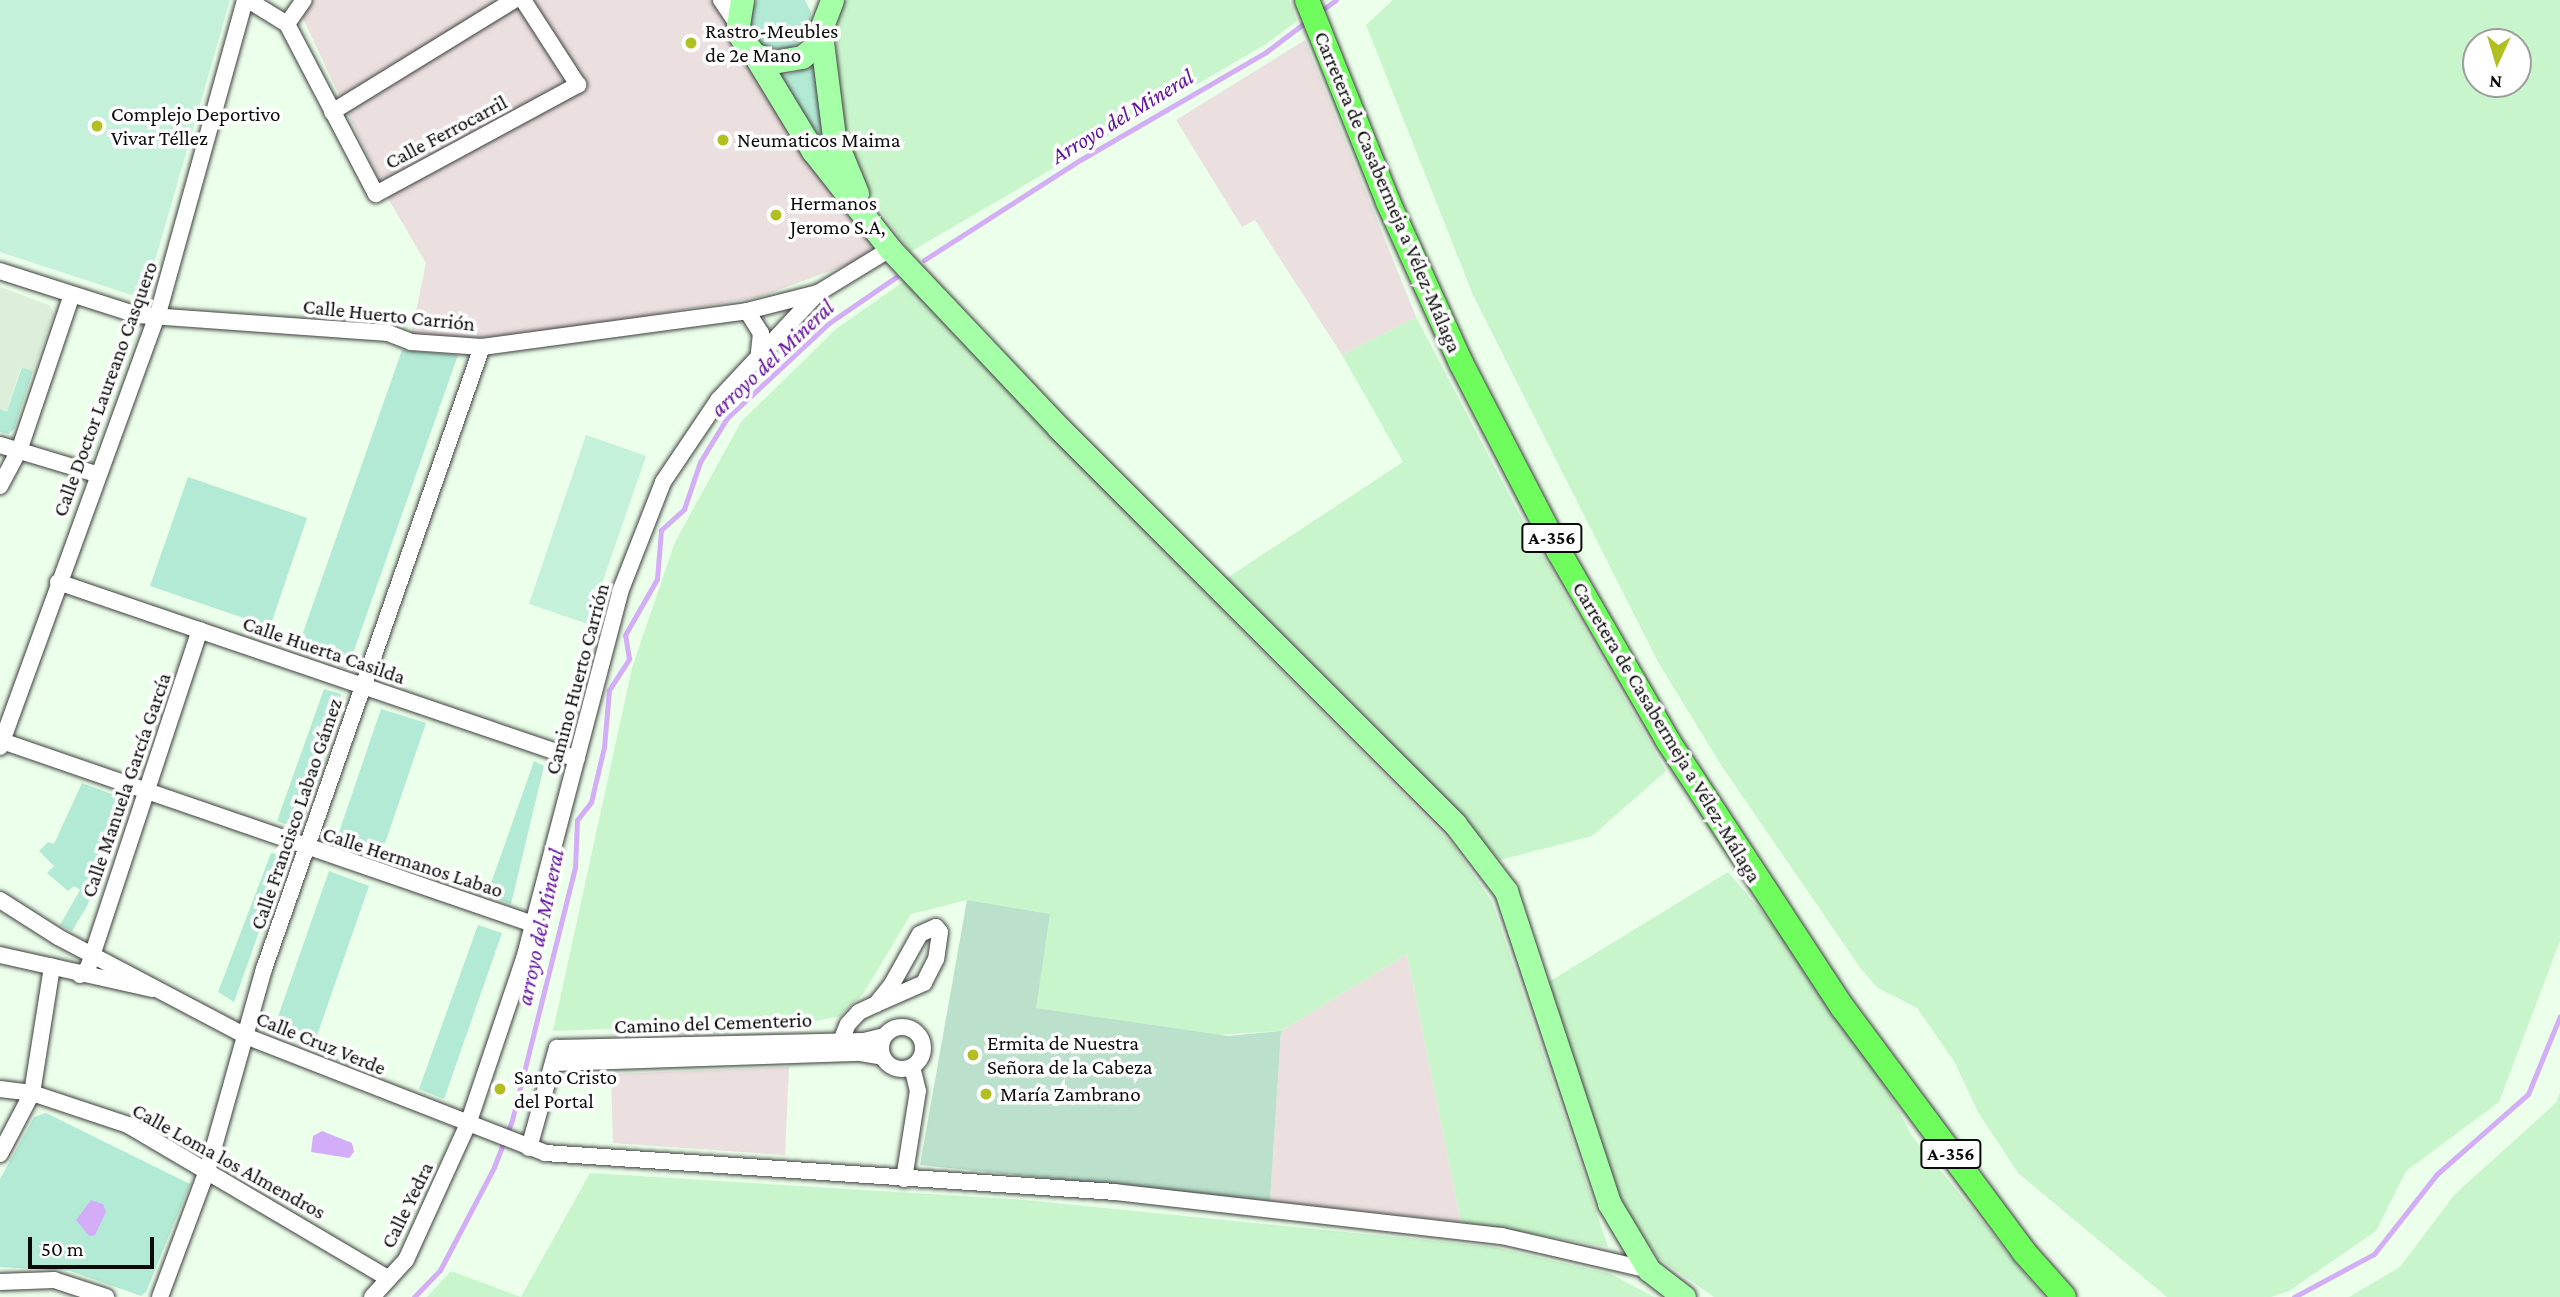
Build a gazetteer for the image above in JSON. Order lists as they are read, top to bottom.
{
  "streets": {
    "main road": ["Carretera de Casabermeja a Vélez-Málaga", "A-356"],
    "street": [
      "Calle Ferrocarril",
      "Calle Huerto Carrión",
      "Calle Doctor Laureano Casquero",
      "Calle Huerta Casilda",
      "Camino Huerto Carrión",
      "Calle Manuela García García",
      "Calle Francisco Labao Gámez",
      "Calle Hermanos Labao",
      "Camino del Cementerio",
      "Calle Cruz Verde",
      "Calle Loma los Almendros",
      "Calle Yedra"
    ]
  },
  "crossings": [
    ["Calle Huerto Carrión", "Calle Doctor Laureano Casquero"],
    ["Calle Huerto Carrión", "Camino Huerto Carrión"],
    ["Calle Huerto Carrión", "Calle Francisco Labao Gámez"],
    ["Calle Doctor Laureano Casquero", "Calle Huerta Casilda"],
    ["Calle Doctor Laureano Casquero", "Calle Hermanos Labao"],
    ["Calle Huerta Casilda", "Camino Huerto Carrión"],
    ["Calle Huerta Casilda", "Calle Manuela García García"],
    ["Calle Huerta Casilda", "Calle Francisco Labao Gámez"],
    ["Camino Huerto Carrión", "Calle Hermanos Labao"],
    ["Camino Huerto Carrión", "Calle Cruz Verde"],
    ["Camino Huerto Carrión", "Calle Yedra"],
    ["Calle Manuela García García", "Calle Hermanos Labao"],
    ["Calle Manuela García García", "Calle Cruz Verde"],
    ["Calle Francisco Labao Gámez", "Calle Hermanos Labao"],
    ["Calle Francisco Labao Gámez", "Calle Cruz Verde"],
    ["Calle Francisco Labao Gámez", "Calle Loma los Almendros"],
    ["Calle Cruz Verde", "Calle Yedra"],
    ["Calle Loma los Almendros", "Calle Yedra"]
  ],
  "water": ["Arroyo del Mineral", "arroyo del Mineral"],
  "places": [
    "Rastro-Meubles de 2e Mano",
    "Complejo Deportivo Vivar Téllez",
    "Neumaticos Maima",
    "Hermanos Jeromo S.A,",
    "Ermita de Nuestra Señora de la Cabeza",
    "Santo Cristo del Portal",
    "María Zambrano"
  ],
  "scale_bar": "50 m",
  "north": "bottom"
}
